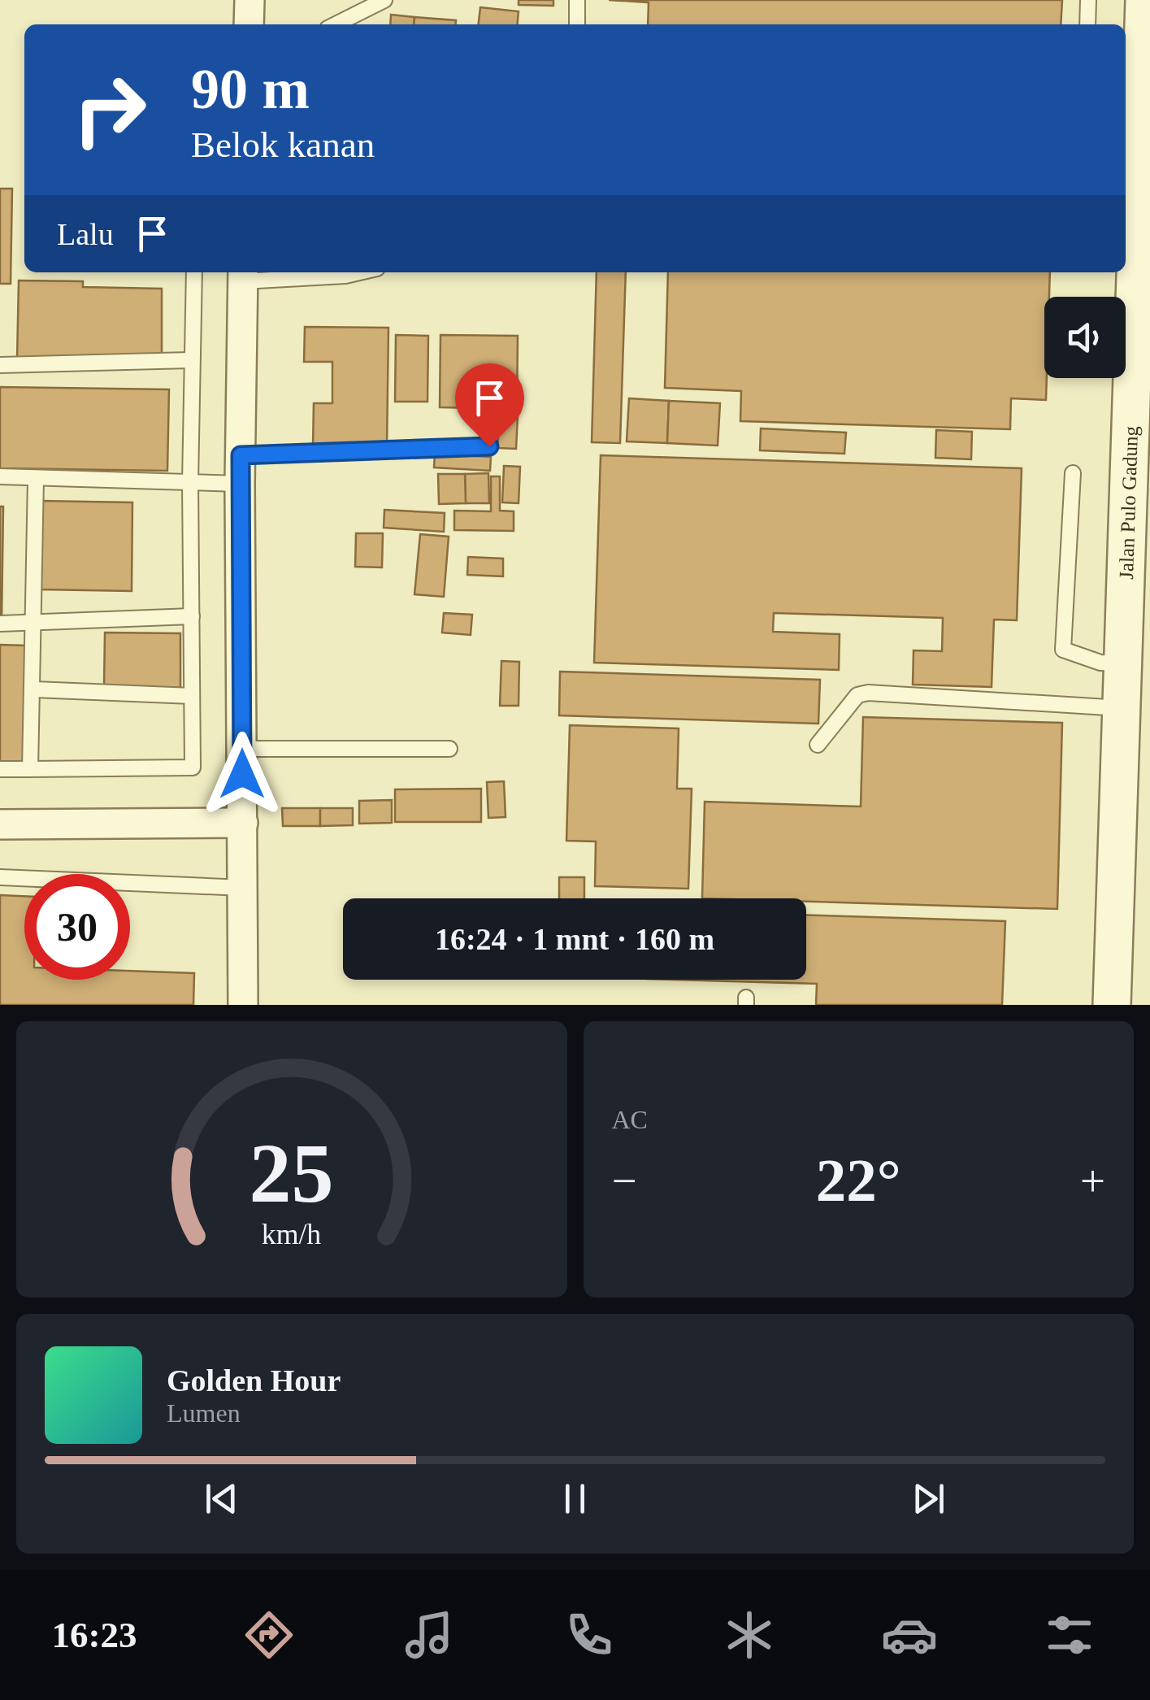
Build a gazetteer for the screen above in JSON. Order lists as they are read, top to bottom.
{
  "streets": {
    "street": ["Jalan Pulo Gadung"]
  },
  "page": {
    "turn": ["90 m", "Belok kanan"],
    "then": "Lalu",
    "limit": "30",
    "trip": "16:24 · 1 mnt · 160 m",
    "tile": "AC",
    "heat": ["−", "22°", "+"],
    "song": ["Golden Hour", "Lumen"],
    "tabs": "16:23",
    "gauge": ["25", "km/h"]
  }
}
